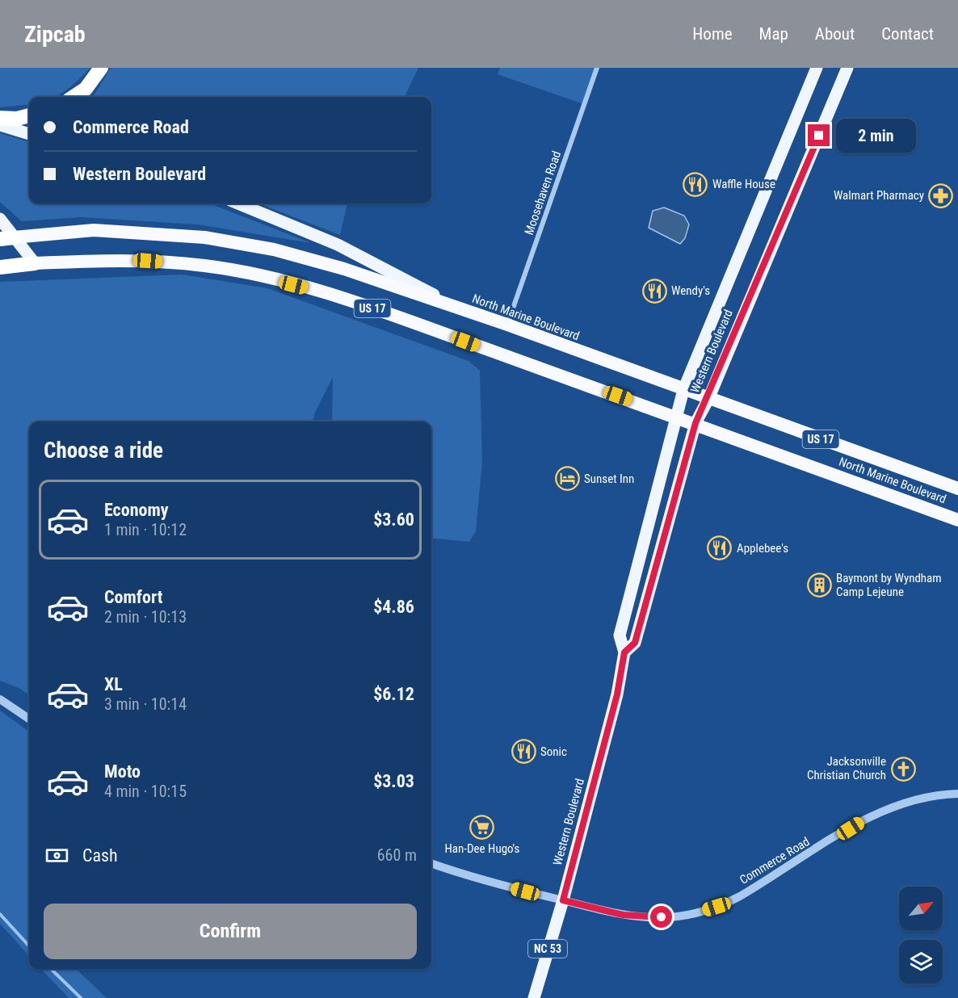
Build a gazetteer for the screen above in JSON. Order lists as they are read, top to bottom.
{
  "streets": {
    "highway": ["US 17", "North Marine Boulevard"],
    "main road": ["Western Boulevard", "NC 53"],
    "street": ["Moosehaven Road", "Commerce Road"]
  },
  "crossings": [
    ["Moosehaven Road", "North Marine Boulevard"],
    ["US 17", "North Marine Boulevard"],
    ["North Marine Boulevard", "Western Boulevard"],
    ["Western Boulevard", "Commerce Road"]
  ],
  "places": {
    "restaurant": [
      "Waffle House",
      "Wendy's",
      "Applebee's",
      "Sonic"
    ],
    "pharmacy": ["Walmart Pharmacy"],
    "hotel": ["Sunset Inn"],
    "building": ["Baymont by Wyndham Camp Lejeune"],
    "church": ["Jacksonville Christian Church"],
    "supermarket": ["Han-Dee Hugo's"]
  },
  "north": "top right",
  "page": {
    "header": "Zipcab",
    "nav": [
      "Home",
      "Map",
      "About",
      "Contact"
    ],
    "banner": ["Commerce Road", "Western Boulevard"],
    "bubble": "2 min",
    "heading": "Choose a ride",
    "list": [
      {
        "name": "Economy",
        "note": "1 min · 10:12",
        "value": "$3.60"
      },
      {
        "name": "Comfort",
        "note": "2 min · 10:13",
        "value": "$4.86"
      },
      {
        "name": "XL",
        "note": "3 min · 10:14",
        "value": "$6.12"
      },
      {
        "name": "Moto",
        "note": "4 min · 10:15",
        "value": "$3.03"
      }
    ],
    "pay": ["Cash", "660 m"],
    "buttons": "Confirm"
  }
}
